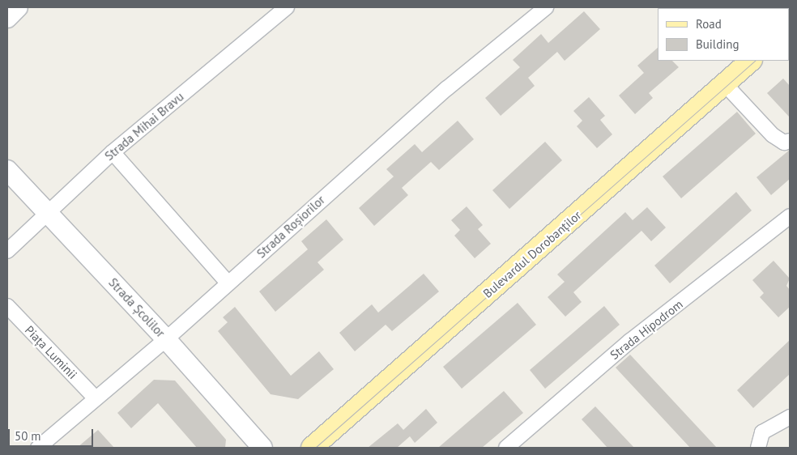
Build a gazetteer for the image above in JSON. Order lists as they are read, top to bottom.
{
  "streets": {
    "main road": ["Bulevardul Dorobanților", "Strada Școlilor"],
    "street": [
      "Strada Mihai Bravu",
      "Strada Roșiorilor",
      "Strada Hipodrom",
      "Piața Luminii"
    ]
  },
  "crossings": [
    ["Strada Mihai Bravu", "Strada Școlilor"],
    ["Strada Roșiorilor", "Strada Școlilor"],
    ["Strada Roșiorilor", "Piața Luminii"]
  ],
  "legend": ["Road", "Building"],
  "scale_bar": "50 m"
}
